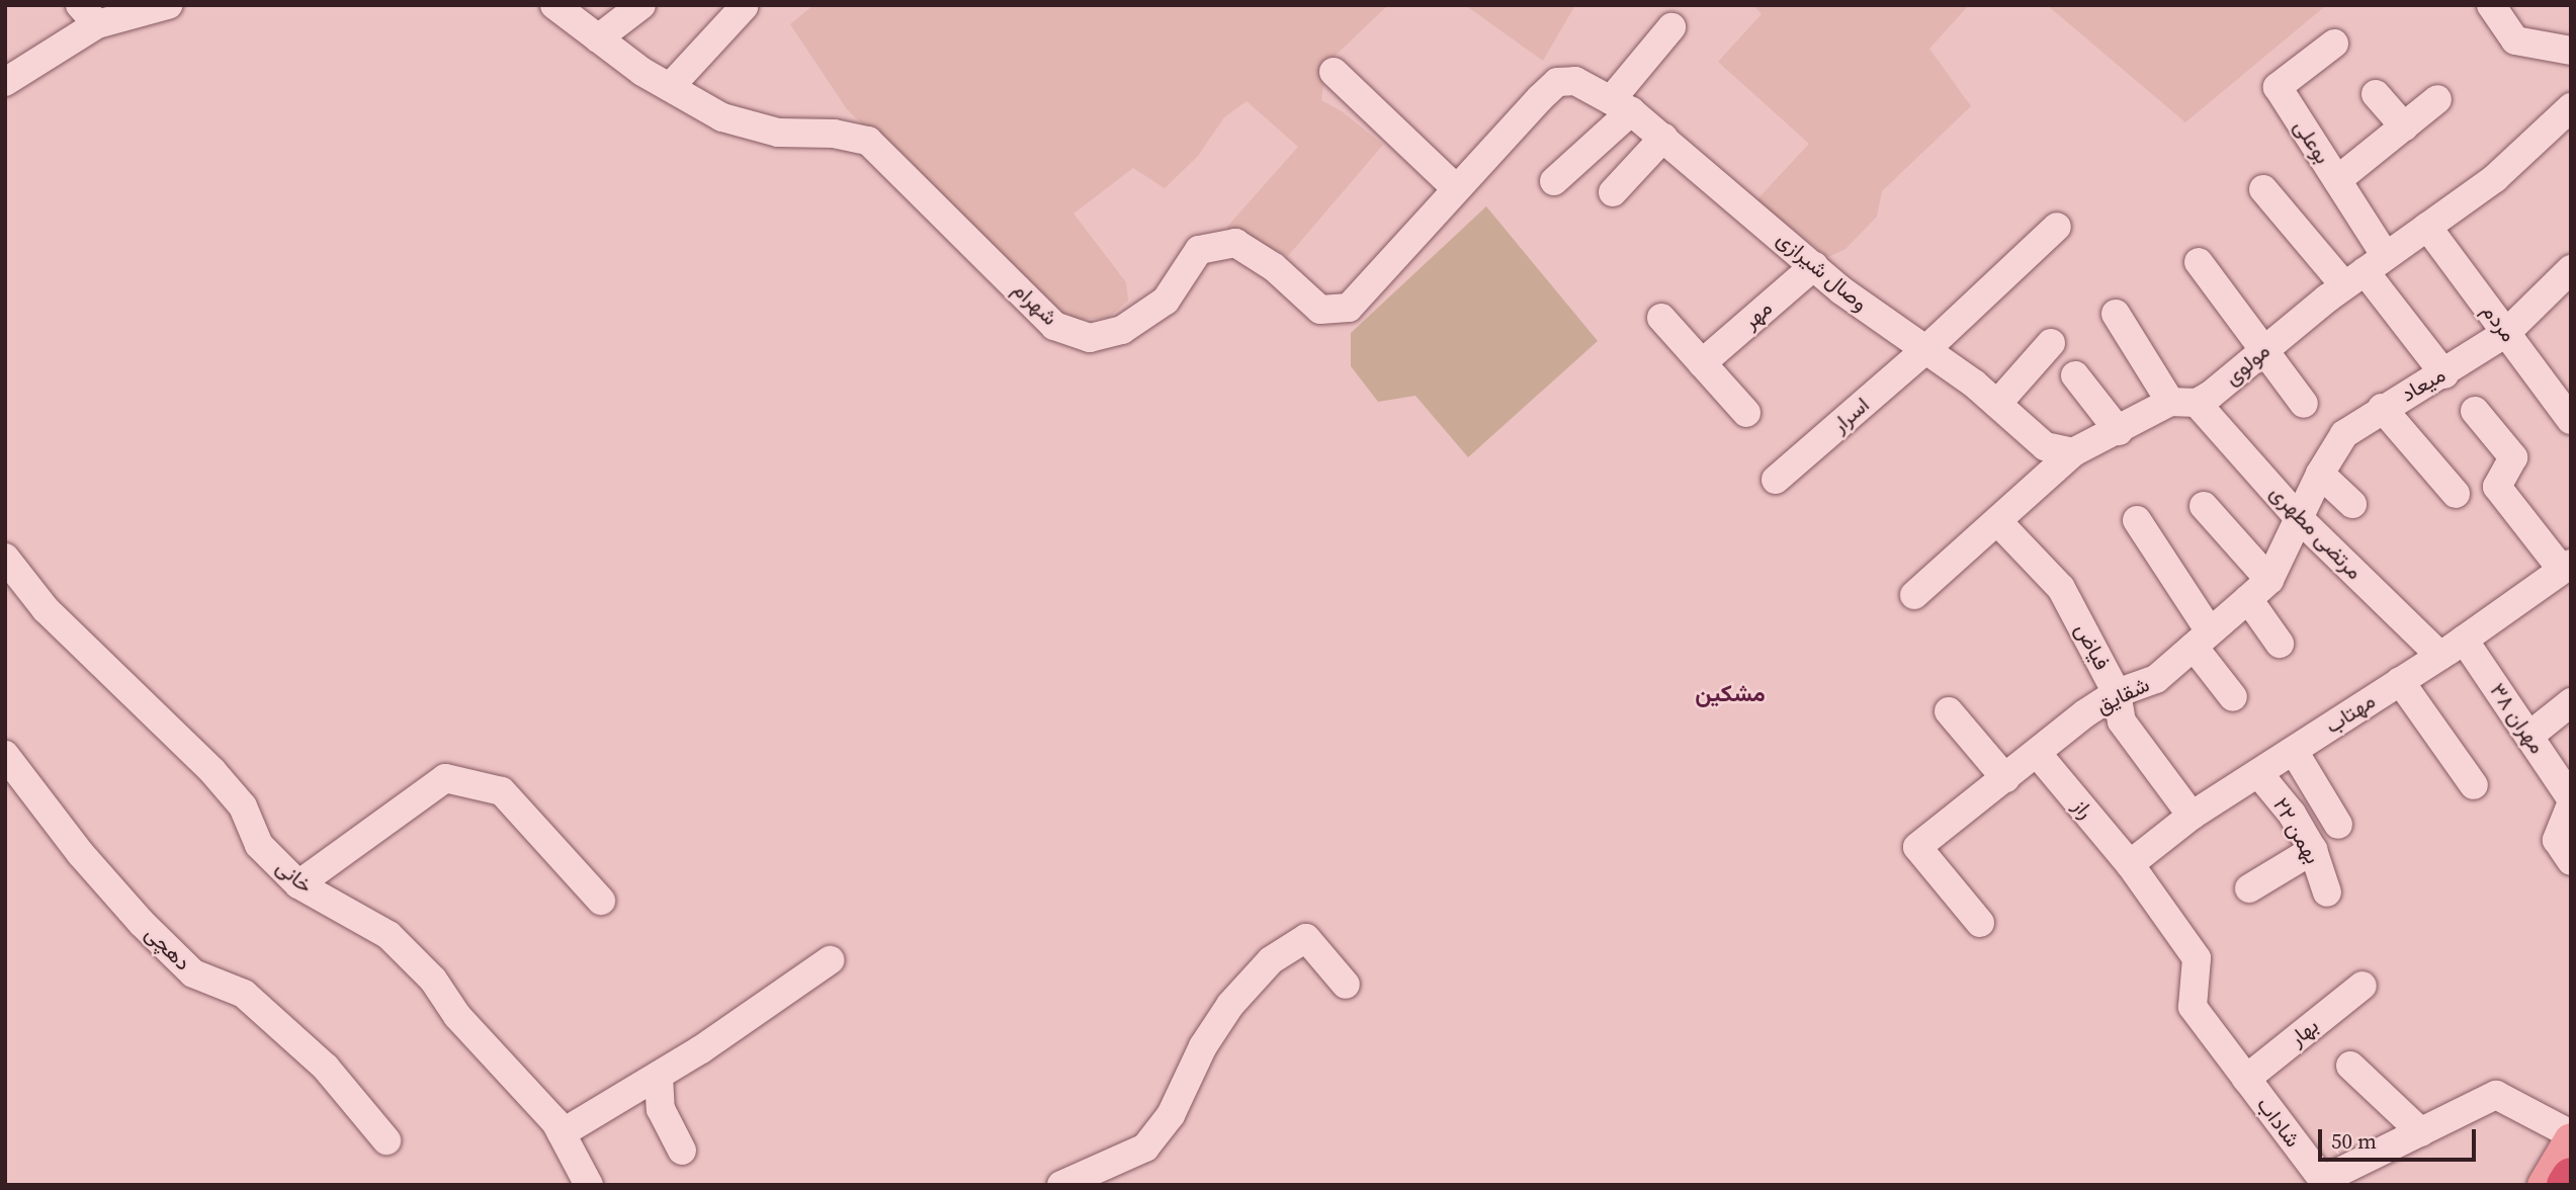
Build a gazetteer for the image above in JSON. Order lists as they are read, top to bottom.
{
  "streets": {
    "street": [
      "بوعلی",
      "وصال شیرازی",
      "شهرام",
      "مهر",
      "مردم",
      "مولوی",
      "میعاد",
      "اسرار",
      "مرتضی مطهری",
      "فیاض",
      "شقایق",
      "مهتاب",
      "مهران ۳۸",
      "راز",
      "۲۲ بهمن",
      "خانی",
      "دهچی",
      "بهار",
      "شاداب"
    ]
  },
  "crossings": [
    ["بوعلی", "مولوی"],
    ["وصال شیرازی", "شهرام"],
    ["وصال شیرازی", "مهر"],
    ["وصال شیرازی", "مولوی"],
    ["وصال شیرازی", "اسرار"],
    ["مردم", "مولوی"],
    ["مردم", "میعاد"],
    ["مولوی", "مرتضی مطهری"],
    ["مولوی", "فیاض"],
    ["میعاد", "مرتضی مطهری"],
    ["میعاد", "شقایق"],
    ["مرتضی مطهری", "شقایق"],
    ["مرتضی مطهری", "مهتاب"],
    ["فیاض", "شقایق"],
    ["فیاض", "مهتاب"],
    ["شقایق", "راز"],
    ["مهتاب", "مهران ۳۸"],
    ["مهتاب", "راز"],
    ["مهتاب", "۲۲ بهمن"],
    ["مهتاب", "شاداب"],
    ["راز", "شاداب"],
    ["بهار", "شاداب"]
  ],
  "districts": ["مشکین"],
  "scale_bar": "50 m"
}
